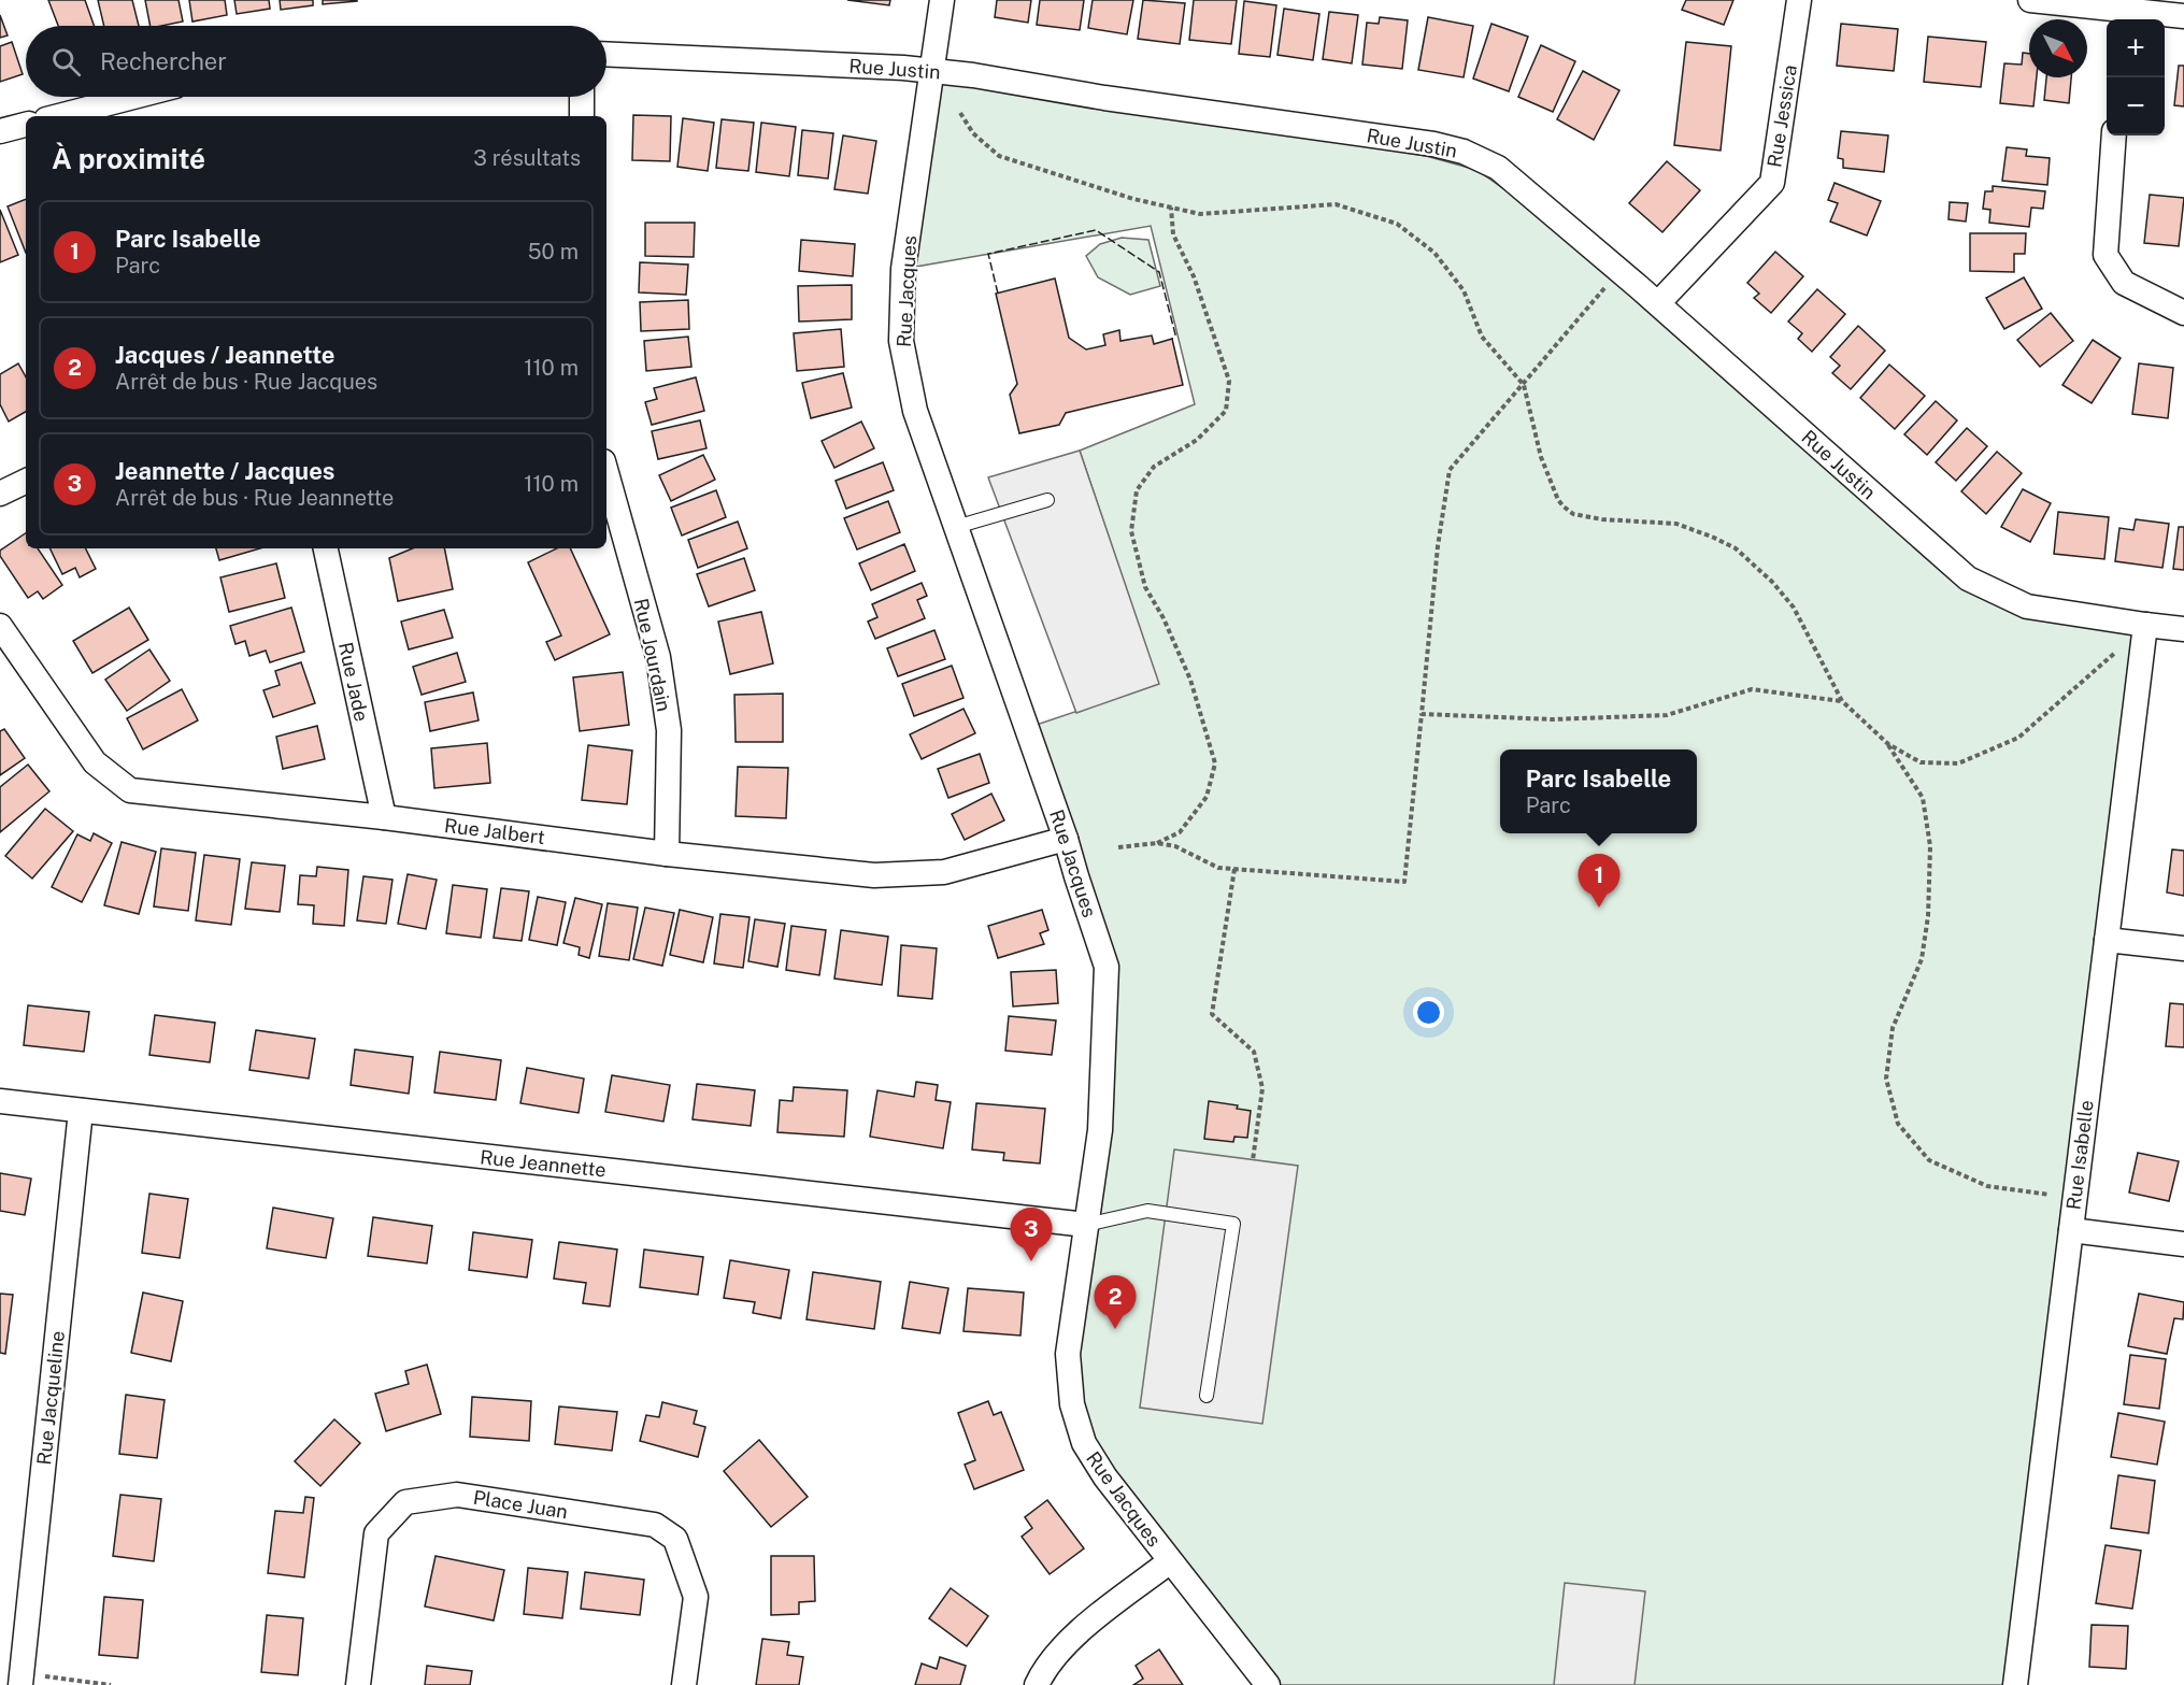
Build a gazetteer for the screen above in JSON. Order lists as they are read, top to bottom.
{
  "streets": {
    "street": [
      "Rue Justin",
      "Rue Jessica",
      "Rue Jacques",
      "Rue Jourdain",
      "Rue Jade",
      "Rue Jalbert",
      "Rue Isabelle",
      "Rue Jeannette",
      "Rue Jacqueline",
      "Place Juan"
    ]
  },
  "crossings": [
    ["Rue Justin", "Rue Jessica"],
    ["Rue Justin", "Rue Jacques"],
    ["Rue Justin", "Rue Isabelle"],
    ["Rue Jacques", "Rue Jalbert"],
    ["Rue Jacques", "Rue Jeannette"],
    ["Rue Jourdain", "Rue Jalbert"],
    ["Rue Jade", "Rue Jalbert"],
    ["Rue Jeannette", "Rue Jacqueline"]
  ],
  "north": "bottom right",
  "page": {
    "map_buttons": ["+", "−"],
    "search": "Rechercher",
    "heading": ["À proximité", "3 résultats"],
    "list": [
      {
        "mark": "1",
        "name": "Parc Isabelle",
        "note": "Parc",
        "value": "50 m"
      },
      {
        "mark": "2",
        "name": "Jacques / Jeannette",
        "note": "Arrêt de bus · Rue Jacques",
        "value": "110 m"
      },
      {
        "mark": "3",
        "name": "Jeannette / Jacques",
        "note": "Arrêt de bus · Rue Jeannette",
        "value": "110 m"
      }
    ],
    "popup": ["Parc Isabelle", "Parc"],
    "pins": ["1", "3", "2"]
  }
}
